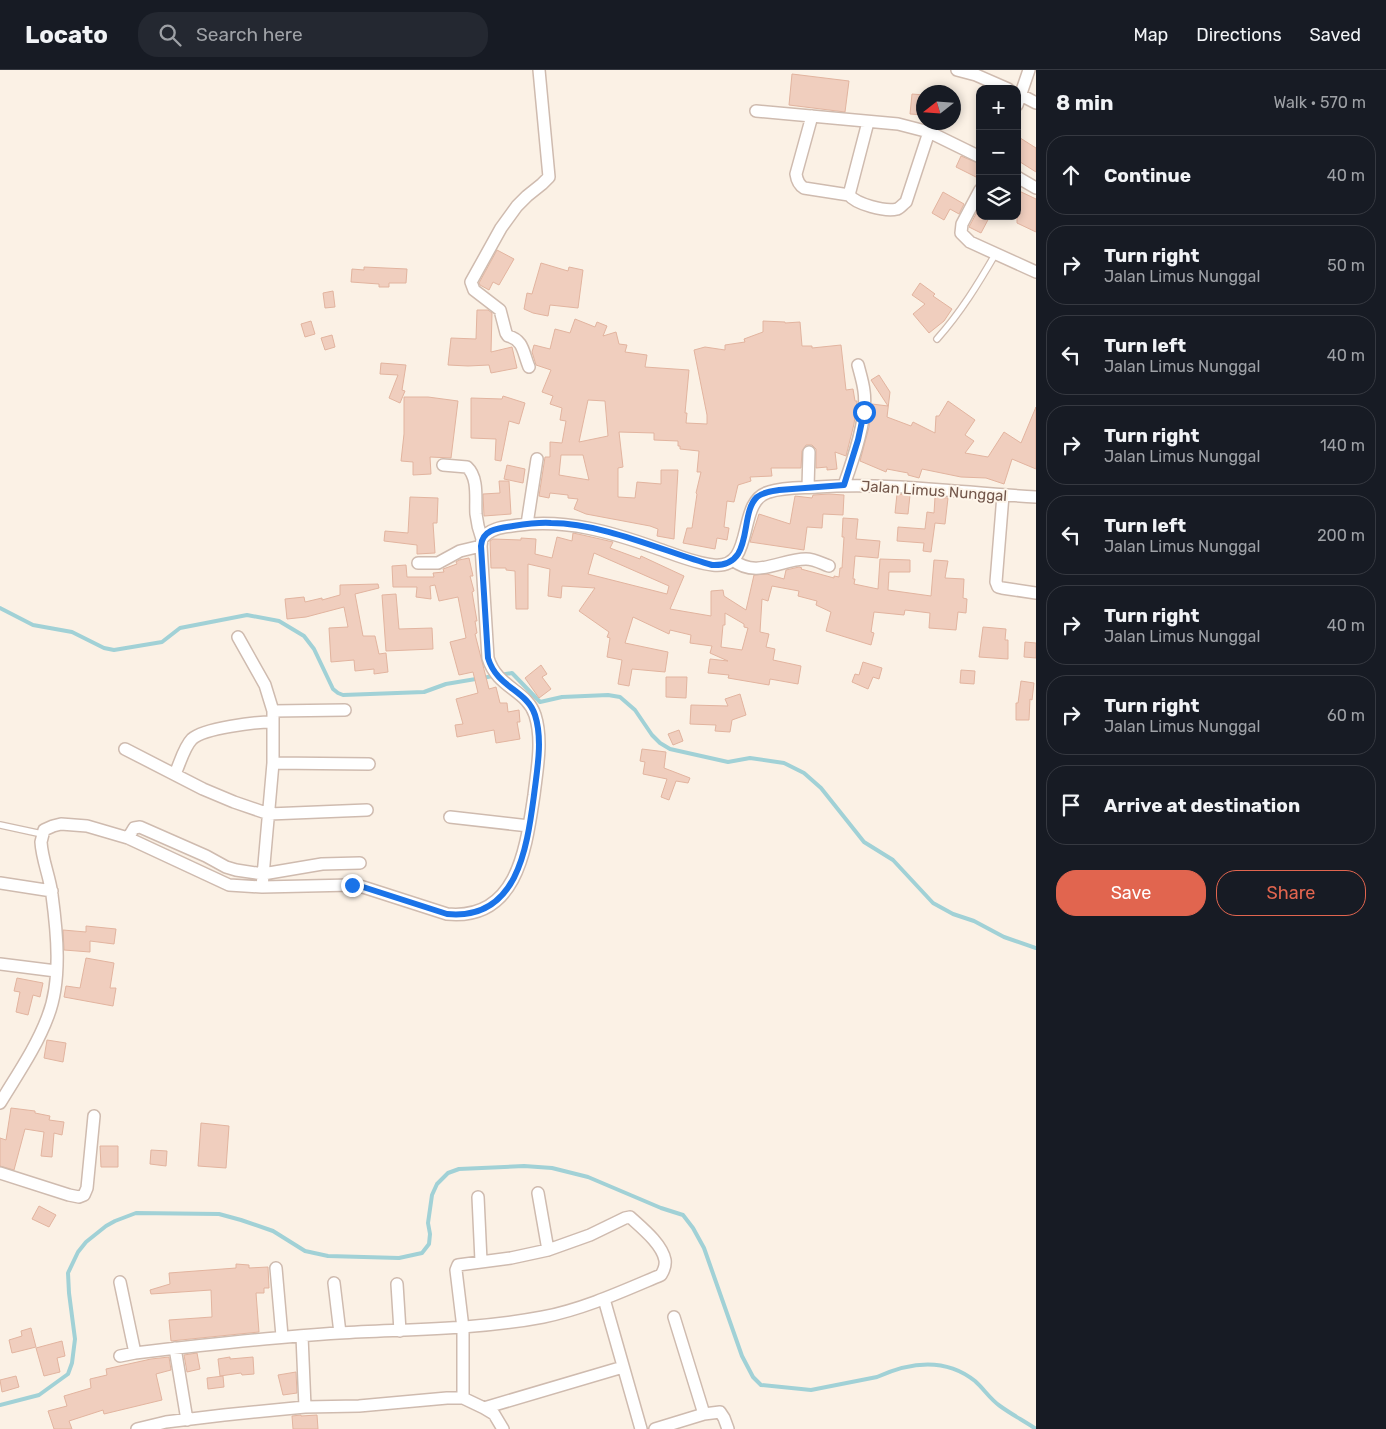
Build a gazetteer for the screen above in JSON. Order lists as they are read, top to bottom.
{
  "streets": {
    "street": ["Jalan Limus Nunggal"]
  },
  "north": "left",
  "page": {
    "header": "Locato",
    "search": "Search here",
    "nav": ["Map", "Directions", "Saved"],
    "heading": ["8 min", "Walk · 570 m"],
    "map_buttons": ["+", "−"],
    "list": [
      ["Continue", "40 m"],
      ["Turn right", "Jalan Limus Nunggal", "50 m"],
      ["Turn left", "Jalan Limus Nunggal", "40 m"],
      ["Turn right", "Jalan Limus Nunggal", "140 m"],
      ["Turn left", "Jalan Limus Nunggal", "200 m"],
      ["Turn right", "Jalan Limus Nunggal", "40 m"],
      ["Turn right", "Jalan Limus Nunggal", "60 m"],
      "Arrive at destination"
    ],
    "buttons": ["Save", "Share"]
  }
}
